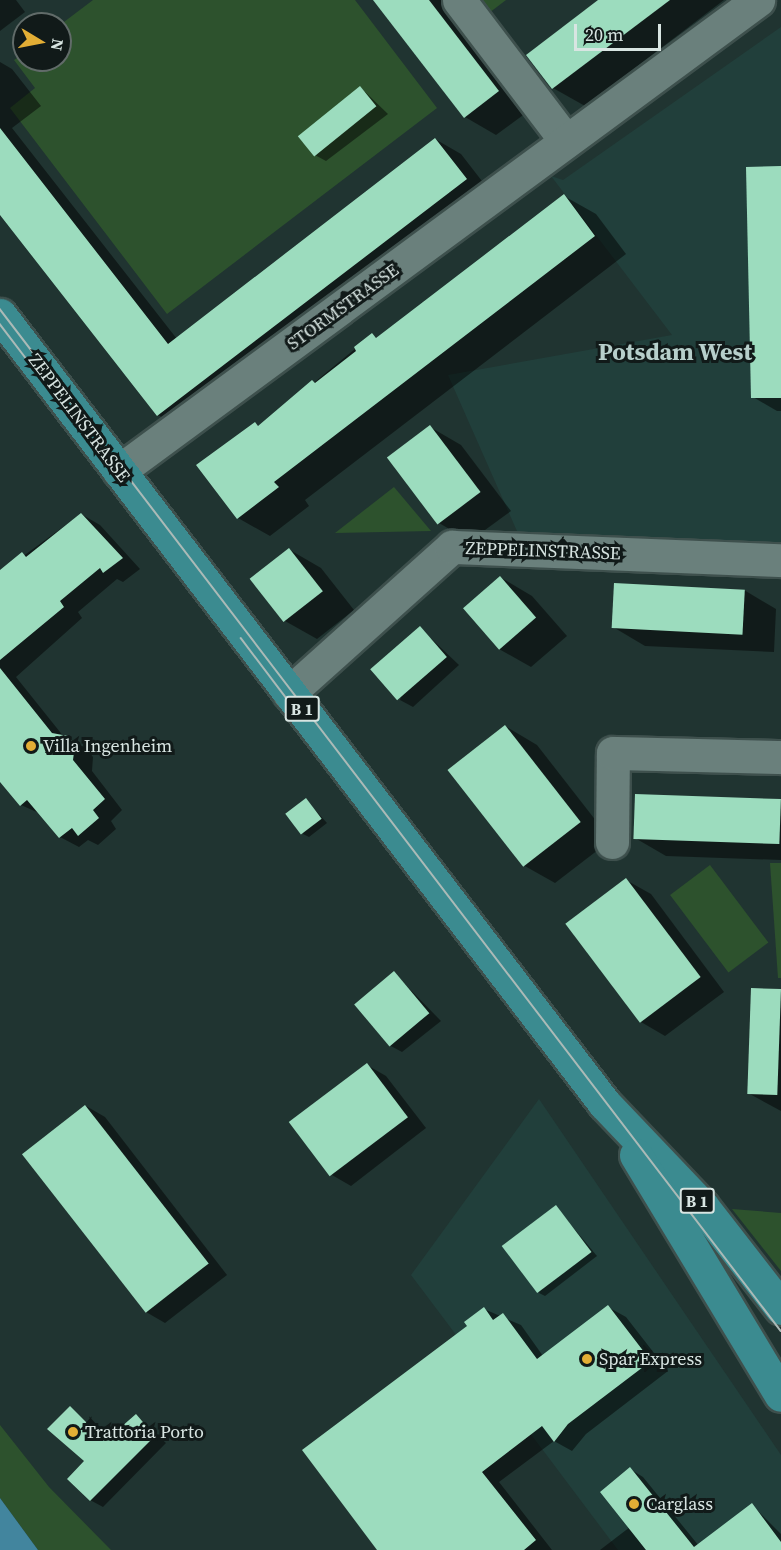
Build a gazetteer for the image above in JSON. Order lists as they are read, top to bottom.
{
  "streets": {
    "main road": ["ZEPPELINSTRASSE", "B 1"],
    "street": ["STORMSTRASSE"]
  },
  "crossings": [
    ["STORMSTRASSE", "ZEPPELINSTRASSE"]
  ],
  "districts": ["Potsdam West"],
  "places": [
    "Villa Ingenheim",
    "Spar Express",
    "Trattoria Porto",
    "Carglass"
  ],
  "scale_bar": "20 m",
  "north": "right"
}
